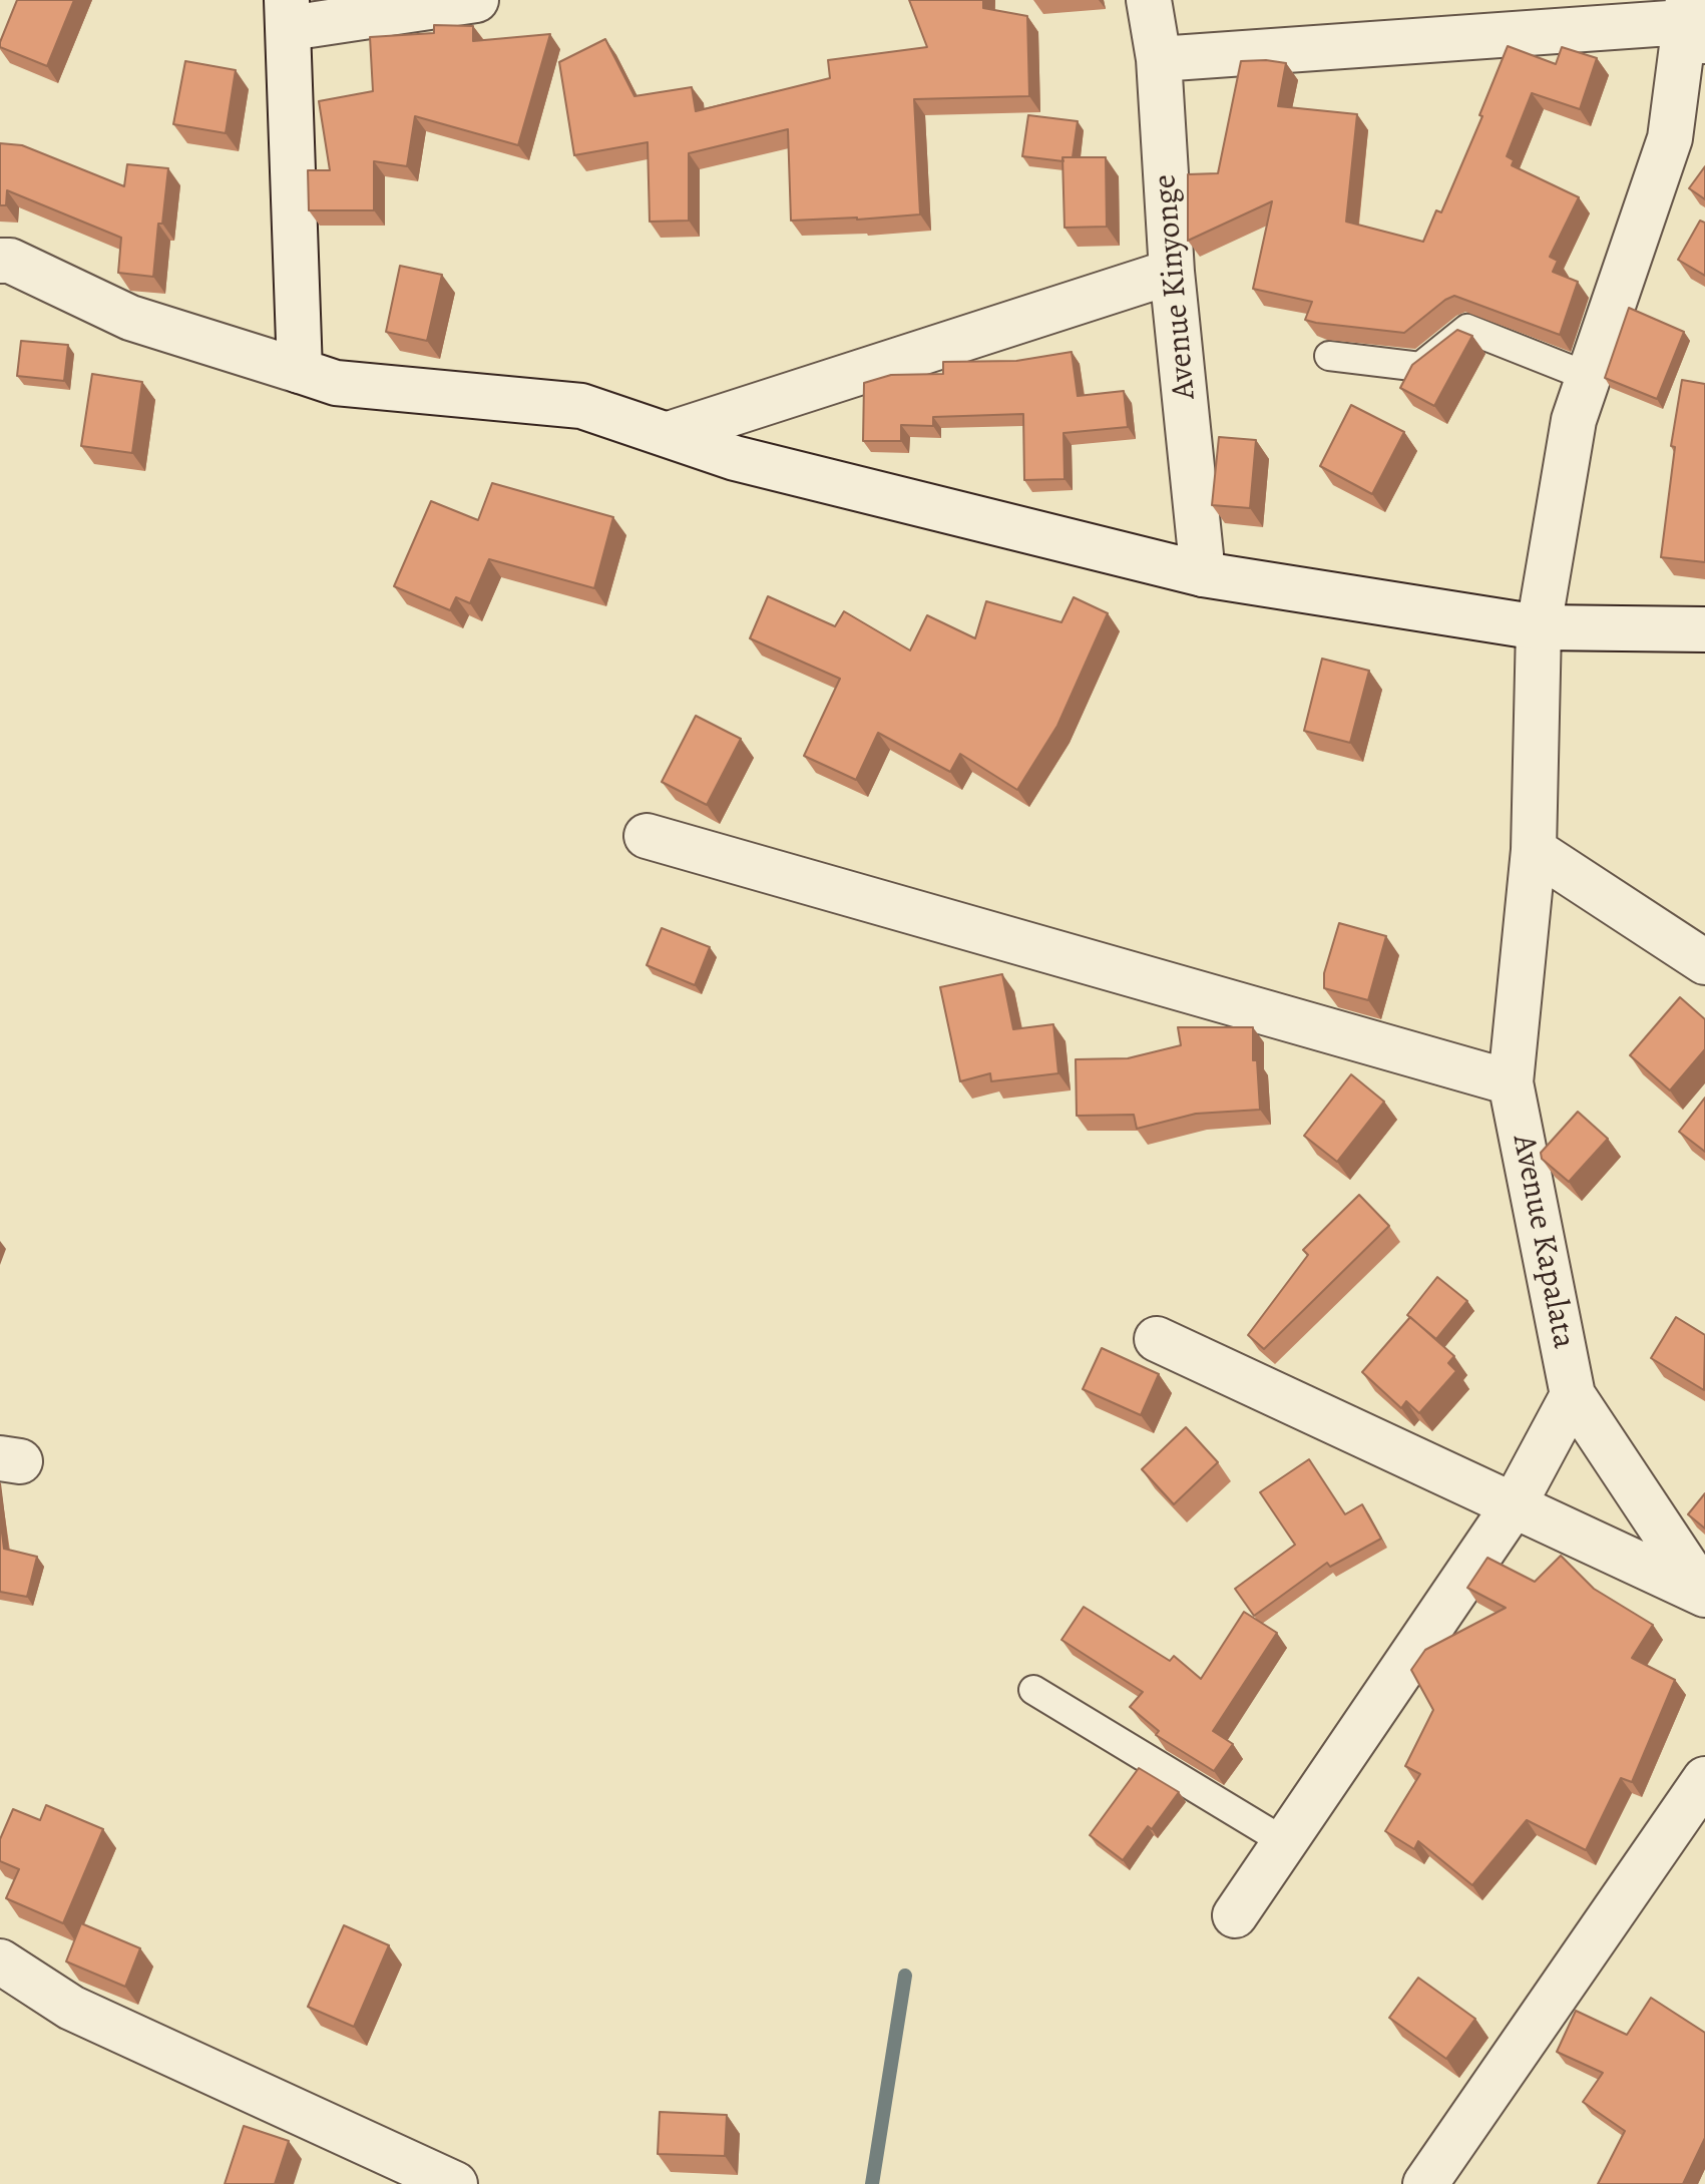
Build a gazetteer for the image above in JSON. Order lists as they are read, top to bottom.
{
  "streets": {
    "street": ["Avenue Kinyonge", "Avenue Kapalata"]
  }
}
